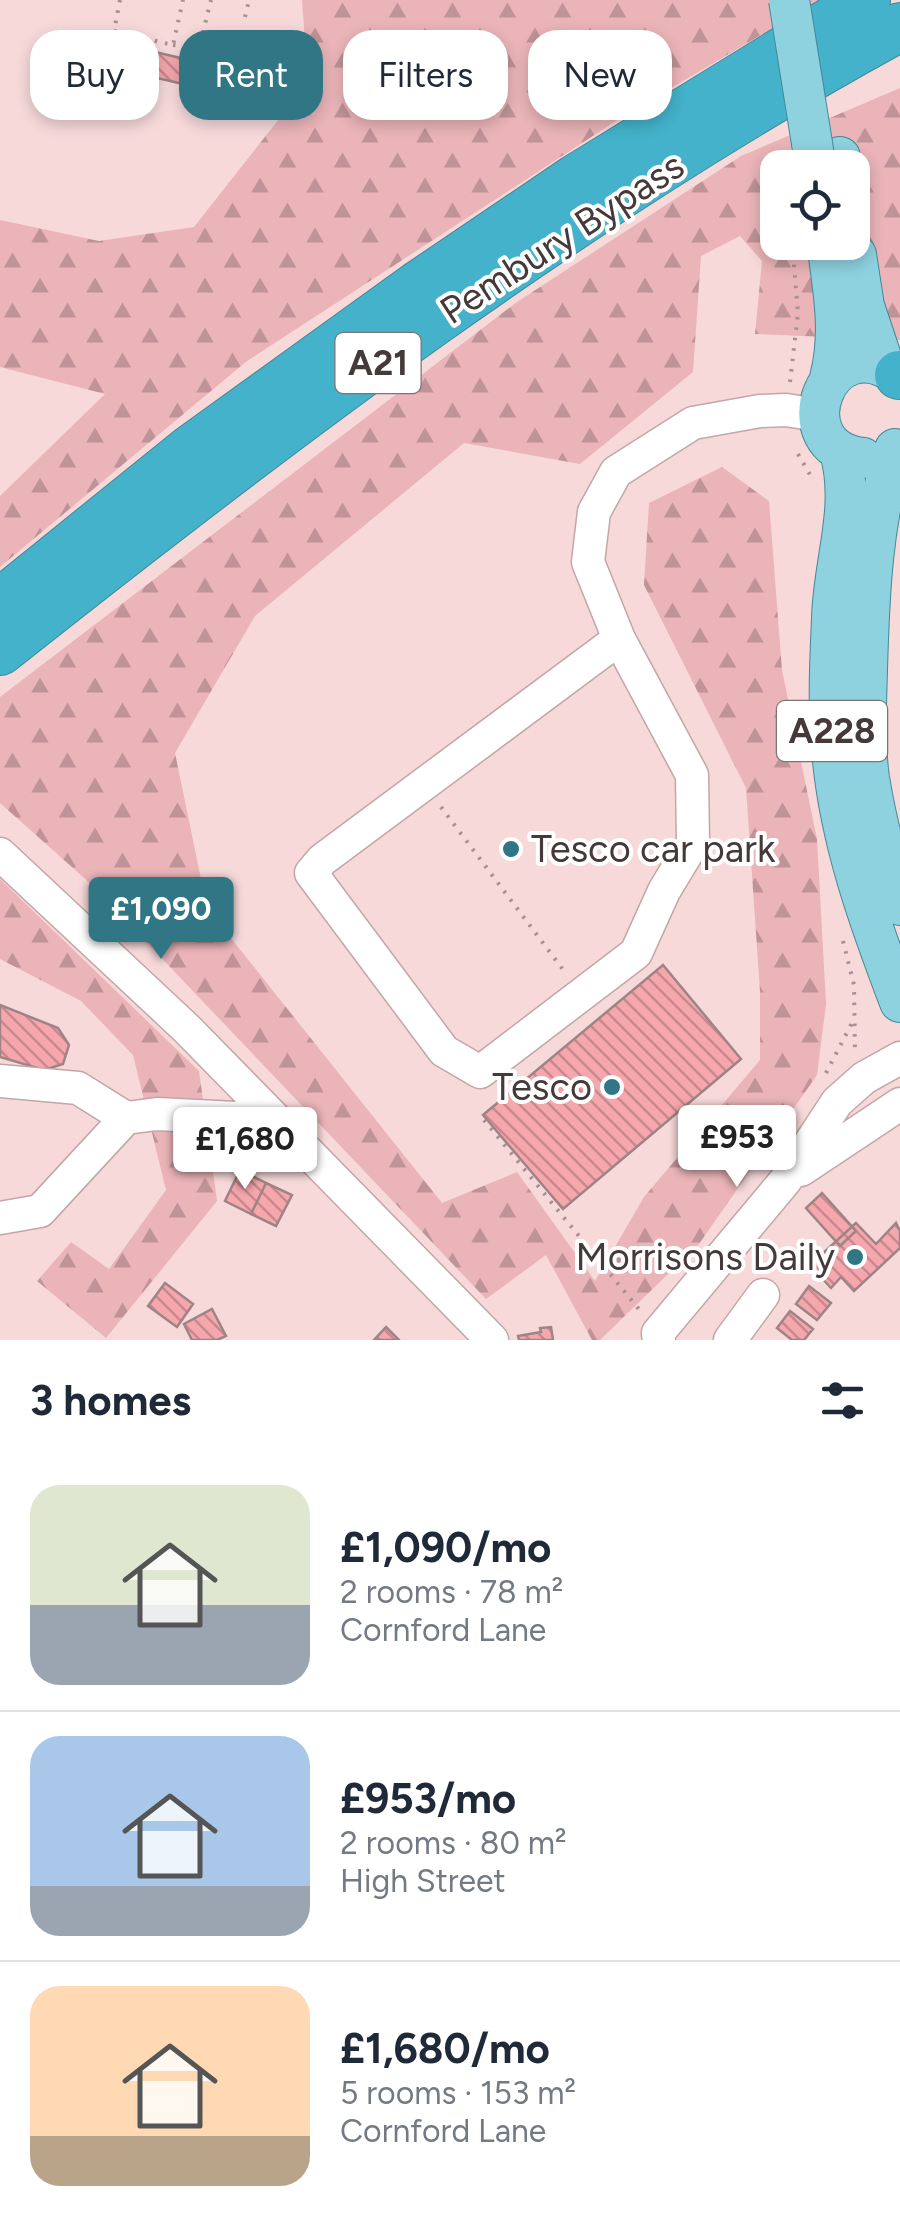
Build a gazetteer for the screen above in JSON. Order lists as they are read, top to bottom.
{
  "streets": {
    "highway": ["Pembury Bypass", "A21"],
    "main road": ["A228"]
  },
  "crossings": [
    ["Pembury Bypass", "A21"]
  ],
  "places": ["Tesco car park", "Tesco", "Morrisons Daily"],
  "page": {
    "chip": [
      "Buy",
      "Rent",
      "Filters",
      "New"
    ],
    "price": ["£1,090", "£953", "£1,680"],
    "heading": "3 homes",
    "list": [
      {
        "name": "£1,090/mo",
        "note": "2 rooms · 78 m² · Cornford Lane"
      },
      {
        "name": "£953/mo",
        "note": "2 rooms · 80 m² · High Street"
      },
      {
        "name": "£1,680/mo",
        "note": "5 rooms · 153 m² · Cornford Lane"
      }
    ]
  }
}
